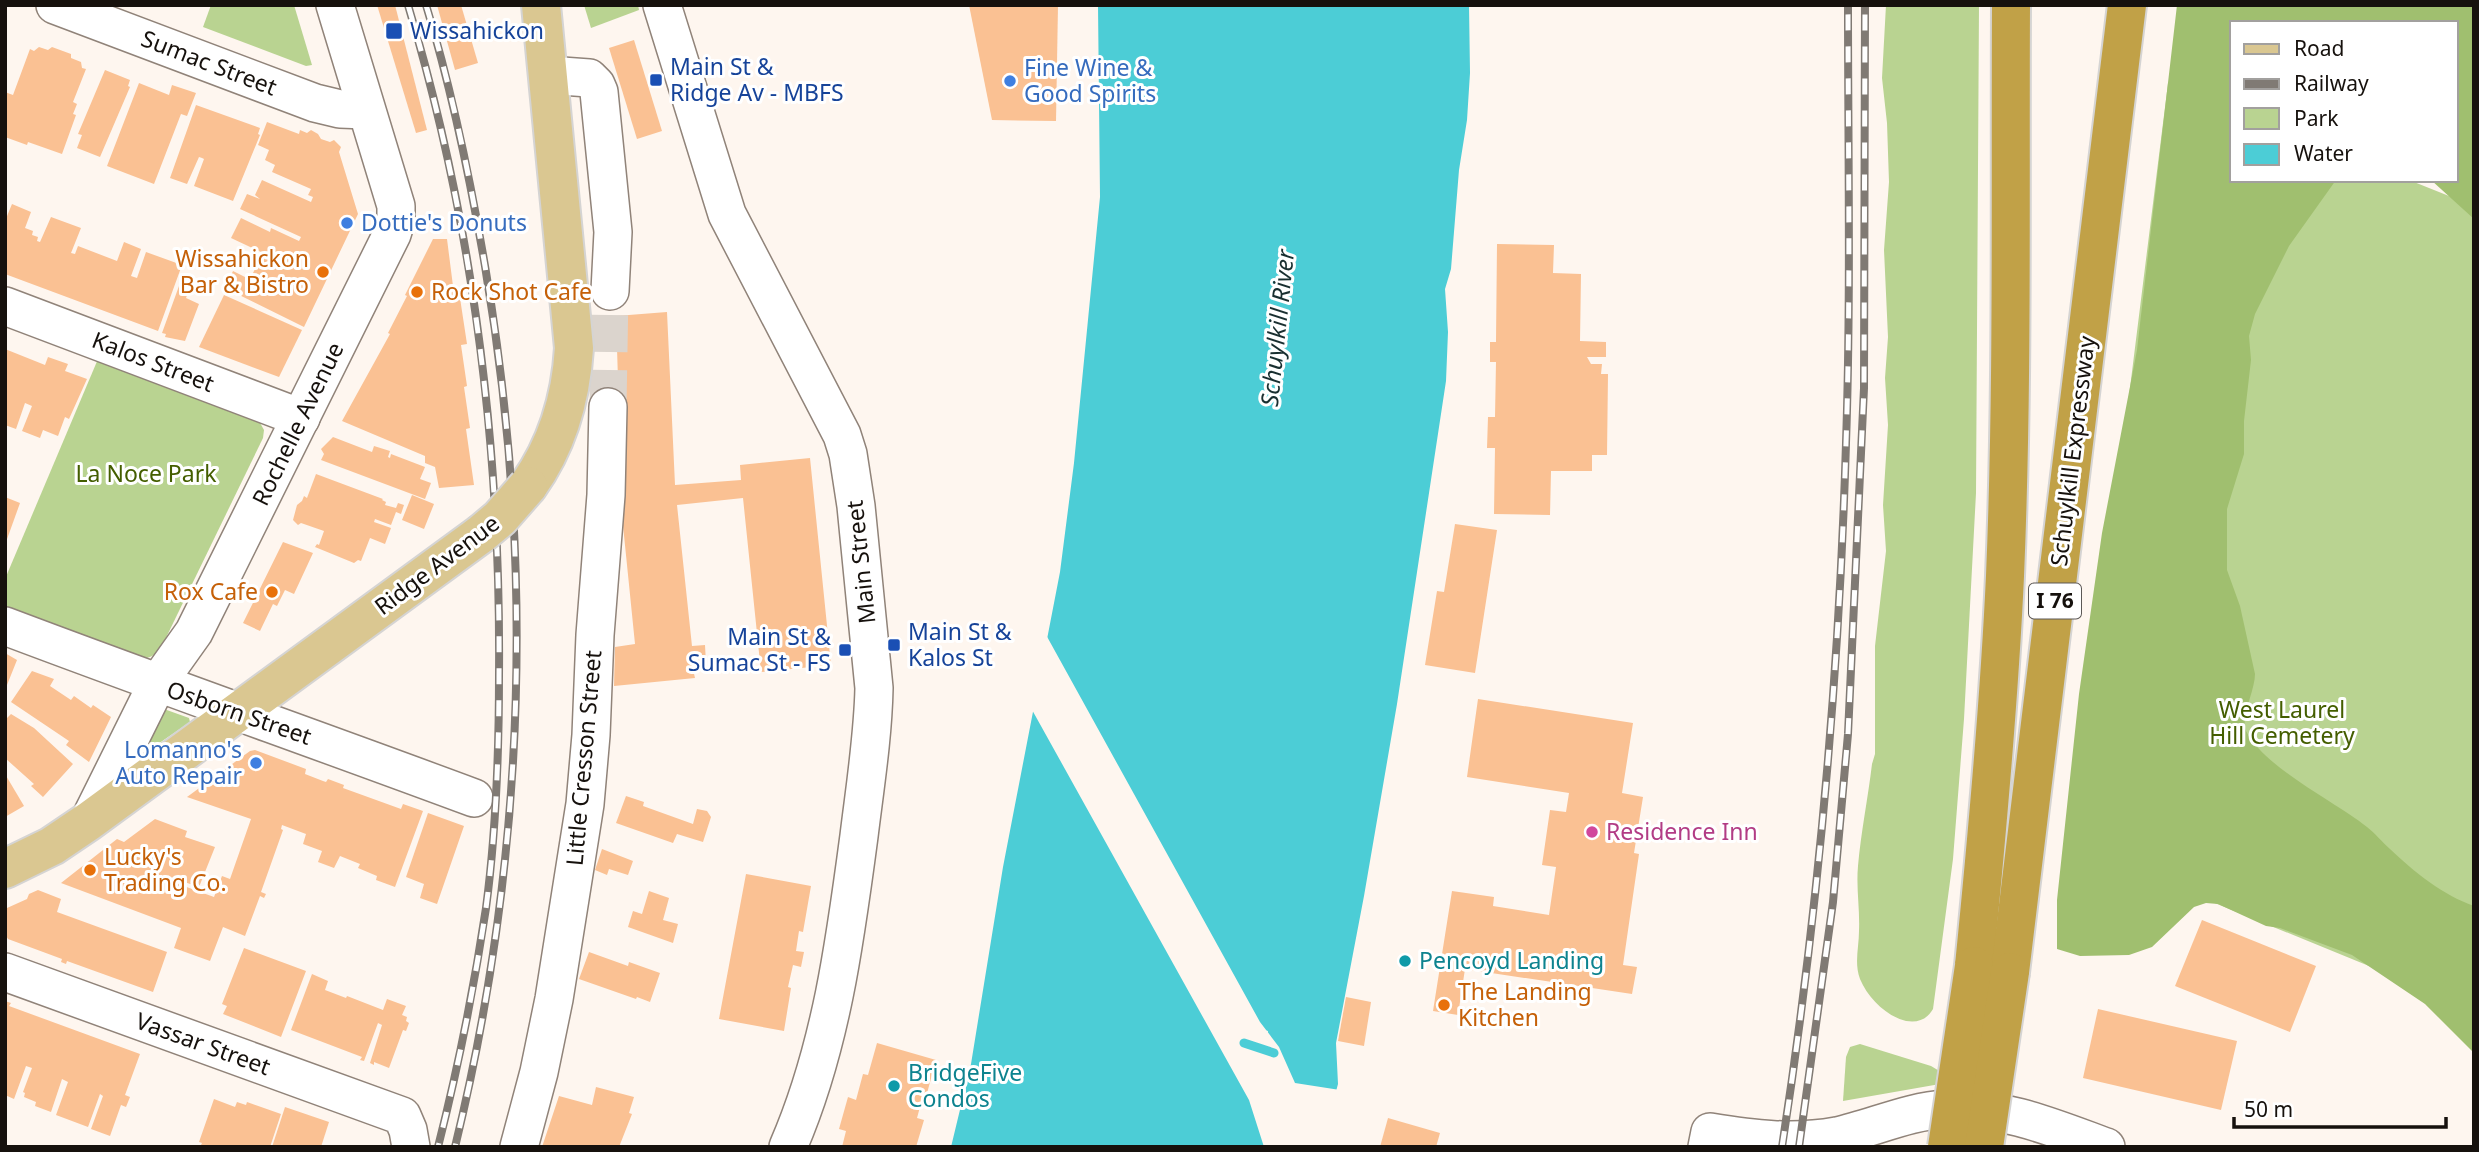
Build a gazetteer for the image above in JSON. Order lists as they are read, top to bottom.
{
  "streets": {
    "highway": ["Schuylkill Expressway", "I 76"],
    "main road": ["Ridge Avenue"],
    "street": [
      "Sumac Street",
      "Kalos Street",
      "Rochelle Avenue",
      "Main Street",
      "Osborn Street",
      "Little Cresson Street",
      "Vassar Street"
    ]
  },
  "crossings": [
    ["Sumac Street", "Rochelle Avenue"],
    ["Kalos Street", "Rochelle Avenue"],
    ["Rochelle Avenue", "Ridge Avenue"],
    ["Rochelle Avenue", "Osborn Street"],
    ["Ridge Avenue", "Osborn Street"]
  ],
  "water": ["Schuylkill River"],
  "parks": ["La Noce Park", "West Laurel Hill Cemetery"],
  "places": {
    "transit": [
      "Wissahickon",
      "Main St & Ridge Av - MBFS",
      "Main St & Kalos St",
      "Main St & Sumac St - FS"
    ],
    "other": [
      "Fine Wine & Good Spirits",
      "Dottie's Donuts",
      "Wissahickon Bar & Bistro",
      "Rock Shot Cafe",
      "Rox Cafe",
      "Lomanno's Auto Repair",
      "Residence Inn",
      "Lucky's Trading Co.",
      "Pencoyd Landing",
      "The Landing Kitchen",
      "BridgeFive Condos"
    ]
  },
  "legend": [
    "Road",
    "Railway",
    "Park",
    "Water"
  ],
  "scale_bar": "50 m"
}
